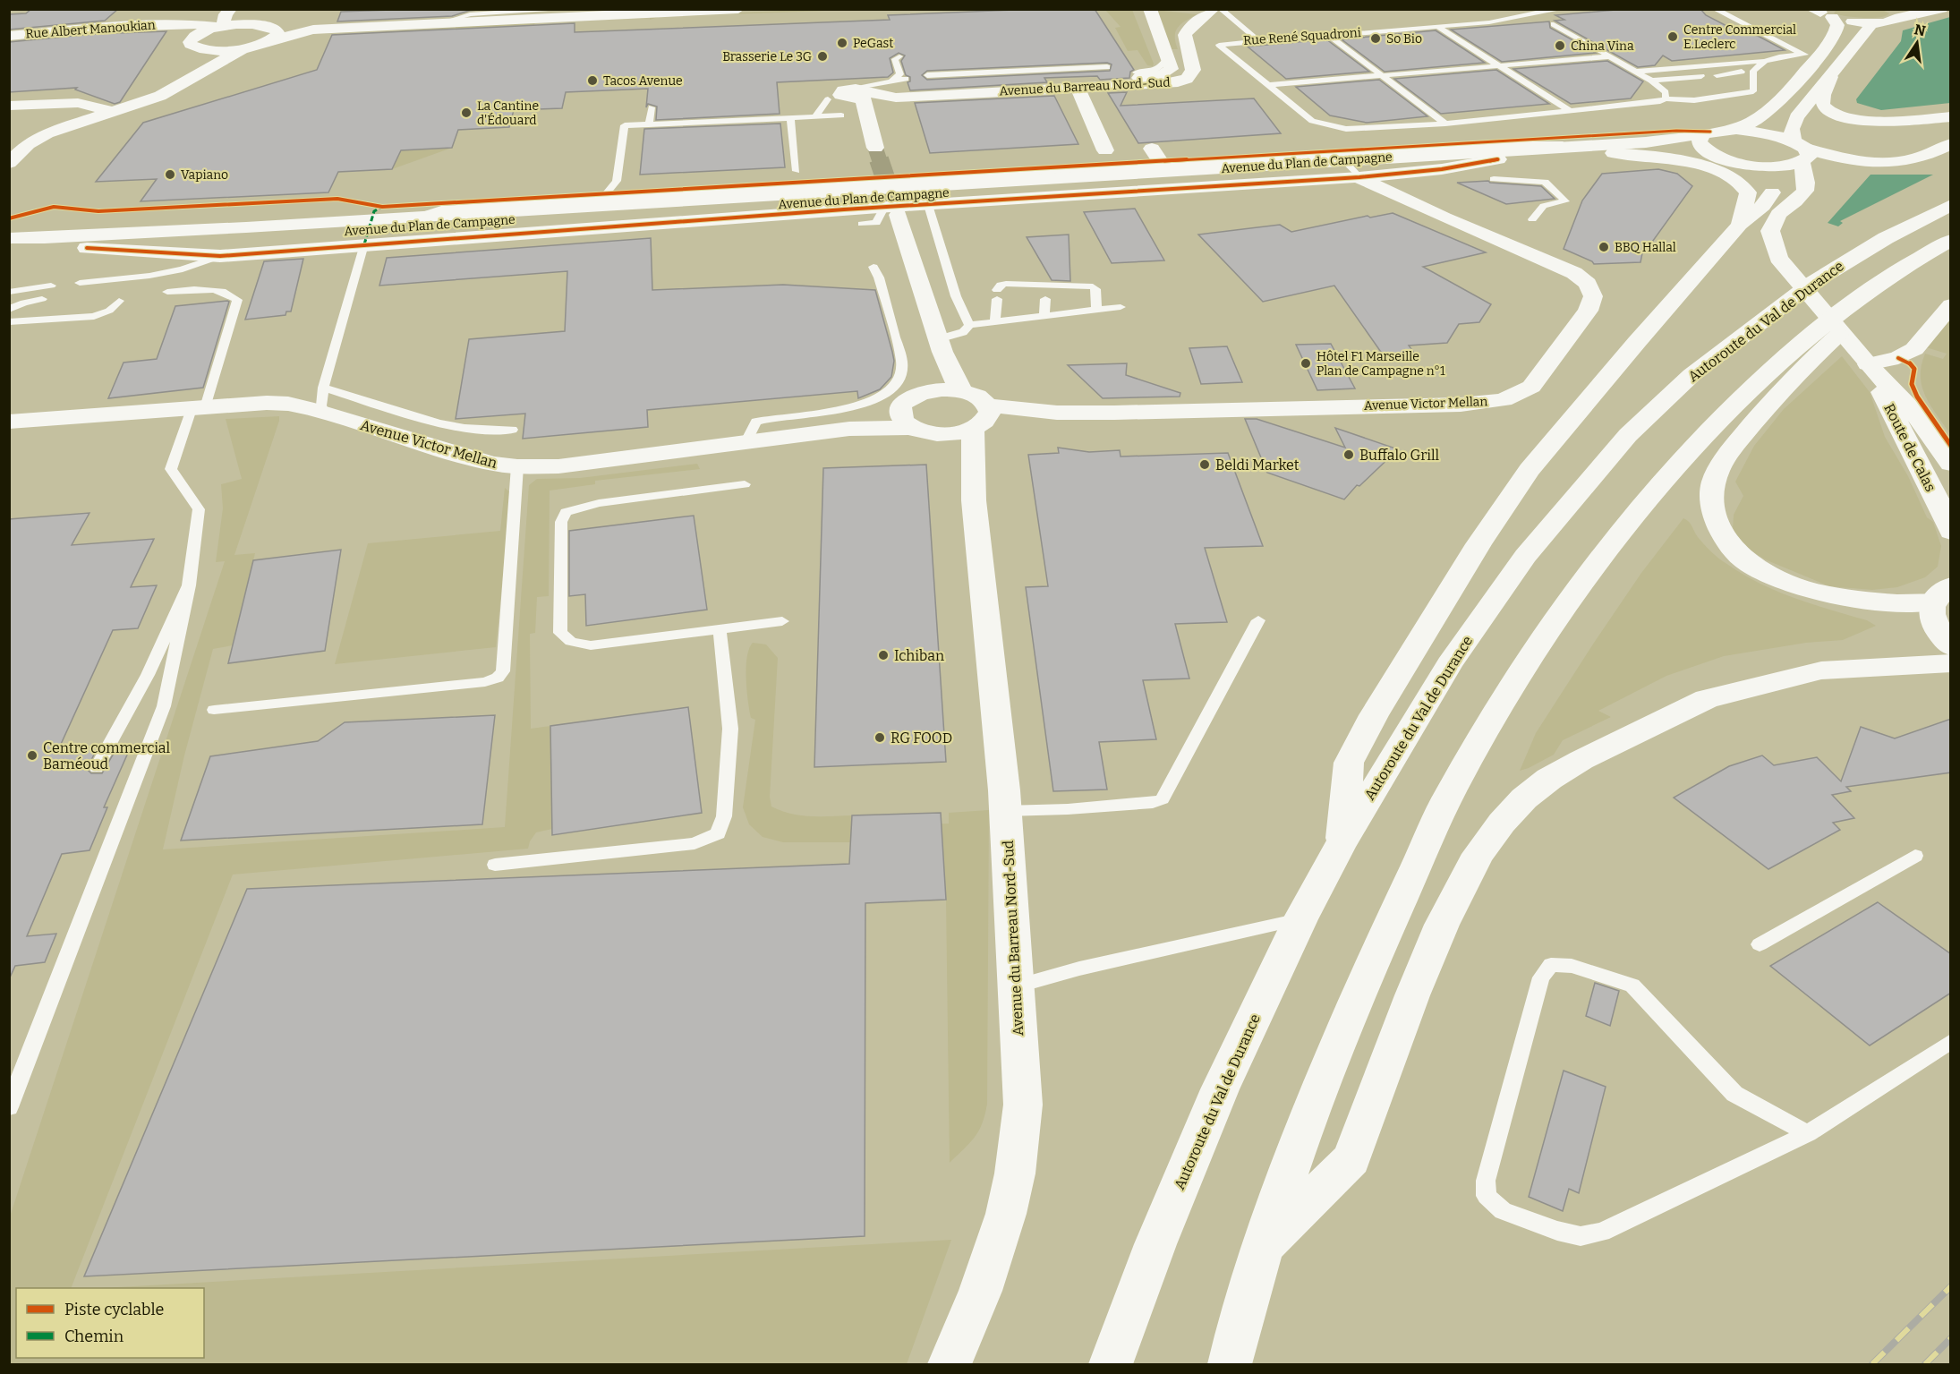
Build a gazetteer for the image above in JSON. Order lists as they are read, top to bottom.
{
  "streets": {
    "main road": [
      "Rue Albert Manoukian",
      "Avenue du Barreau Nord-Sud",
      "Avenue du Plan de Campagne",
      "Autoroute du Val de Durance",
      "Avenue Victor Mellan",
      "Route de Calas"
    ],
    "lane": ["Rue René Squadroni"]
  },
  "crossings": [
    ["Avenue du Barreau Nord-Sud", "Avenue Victor Mellan"],
    ["Avenue du Plan de Campagne", "Avenue Victor Mellan"]
  ],
  "places": [
    "Centre Commercial E.Leclerc",
    "So Bio",
    "PeGast",
    "China Vina",
    "Brasserie Le 3G",
    "Tacos Avenue",
    "La Cantine d'Édouard",
    "Vapiano",
    "BBQ Hallal",
    "Hôtel F1 Marseille Plan de Campagne n°1",
    "Buffalo Grill",
    "Beldi Market",
    "Ichiban",
    "RG FOOD",
    "Centre commercial Barnéoud"
  ],
  "legend": ["Piste cyclable", "Chemin"],
  "north": "top"
}
